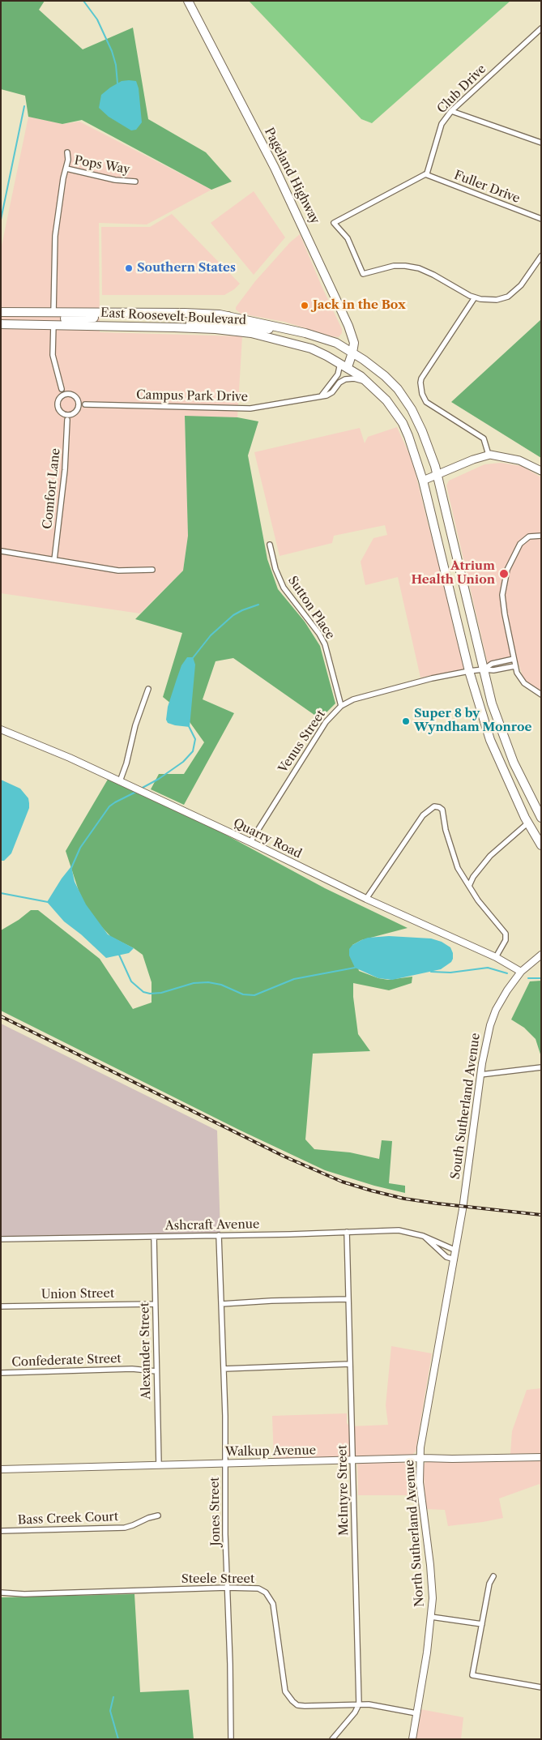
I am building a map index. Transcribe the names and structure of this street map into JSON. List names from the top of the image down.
{
  "streets": {
    "highway": ["Pageland Highway", "East Roosevelt Boulevard"],
    "street": [
      "Club Drive",
      "Pops Way",
      "Fuller Drive",
      "Campus Park Drive",
      "Comfort Lane",
      "Sutton Place",
      "Venus Street",
      "Quarry Road",
      "South Sutherland Avenue",
      "Ashcraft Avenue",
      "Union Street",
      "Alexander Street",
      "Confederate Street",
      "Walkup Avenue",
      "McIntyre Street",
      "Jones Street",
      "Bass Creek Court",
      "North Sutherland Avenue",
      "Steele Street"
    ]
  },
  "crossings": [
    ["Club Drive", "Fuller Drive"],
    ["Pageland Highway", "East Roosevelt Boulevard"],
    ["East Roosevelt Boulevard", "Campus Park Drive"],
    ["East Roosevelt Boulevard", "Venus Street"],
    ["Sutton Place", "Venus Street"],
    ["Venus Street", "Quarry Road"],
    ["Quarry Road", "South Sutherland Avenue"],
    ["South Sutherland Avenue", "North Sutherland Avenue"],
    ["Ashcraft Avenue", "Alexander Street"],
    ["Ashcraft Avenue", "McIntyre Street"],
    ["Ashcraft Avenue", "Jones Street"],
    ["Ashcraft Avenue", "North Sutherland Avenue"],
    ["Union Street", "Alexander Street"],
    ["Alexander Street", "Confederate Street"],
    ["Alexander Street", "Walkup Avenue"],
    ["Walkup Avenue", "McIntyre Street"],
    ["Walkup Avenue", "Jones Street"],
    ["Walkup Avenue", "North Sutherland Avenue"],
    ["McIntyre Street", "Steele Street"],
    ["Jones Street", "Steele Street"],
    ["North Sutherland Avenue", "Steele Street"]
  ],
  "places": [
    "Southern States",
    "Jack in the Box",
    "Atrium Health Union",
    "Super 8 by Wyndham Monroe"
  ]
}
